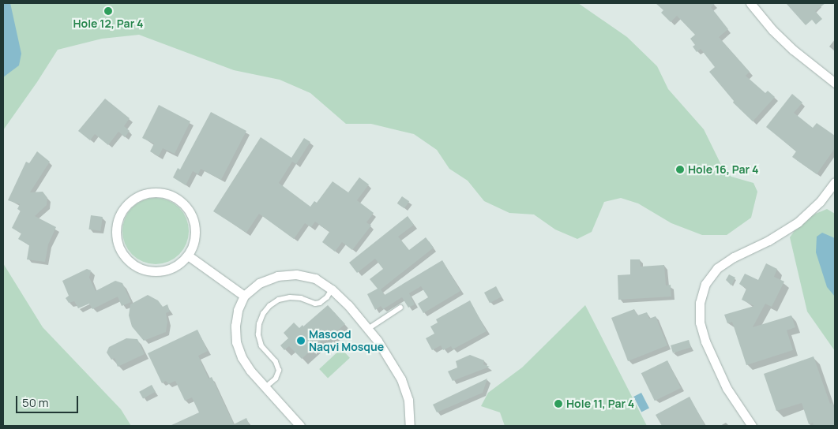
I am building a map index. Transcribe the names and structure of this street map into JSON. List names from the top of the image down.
{
  "places": [
    "Hole 12, Par 4",
    "Hole 16, Par 4",
    "Masood Naqvi Mosque",
    "Hole 11, Par 4"
  ],
  "scale_bar": "50 m"
}
